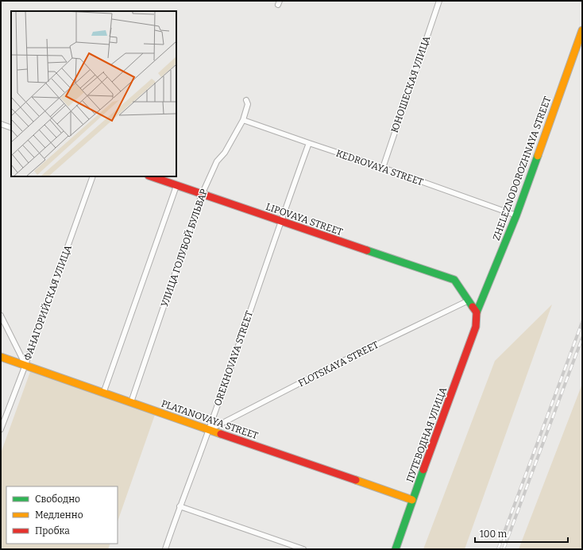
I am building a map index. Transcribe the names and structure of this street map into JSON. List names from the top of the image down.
{
  "streets": {
    "street": [
      "ЮНОШЕСКАЯ УЛИЦА",
      "KEDROVAYA STREET",
      "ZHELEZNODOROZHNAYA STREET",
      "LIPOVAYA STREET",
      "УЛИЦА ГОЛУБОЙ БУЛЬВАР",
      "ФАНАГОРИЙСКАЯ УЛИЦА",
      "OREKHOVAYA STREET",
      "FLOTSKAYA STREET",
      "PLATANOVAYA STREET",
      "ПУТЕВОДНАЯ УЛИЦА"
    ]
  },
  "crossings": [
    ["ЮНОШЕСКАЯ УЛИЦА", "KEDROVAYA STREET"],
    ["KEDROVAYA STREET", "ZHELEZNODOROZHNAYA STREET"],
    ["KEDROVAYA STREET", "УЛИЦА ГОЛУБОЙ БУЛЬВАР"],
    ["KEDROVAYA STREET", "OREKHOVAYA STREET"],
    ["ZHELEZNODOROZHNAYA STREET", "ПУТЕВОДНАЯ УЛИЦА"],
    ["LIPOVAYA STREET", "УЛИЦА ГОЛУБОЙ БУЛЬВАР"],
    ["LIPOVAYA STREET", "OREKHOVAYA STREET"],
    ["LIPOVAYA STREET", "FLOTSKAYA STREET"],
    ["УЛИЦА ГОЛУБОЙ БУЛЬВАР", "PLATANOVAYA STREET"],
    ["ФАНАГОРИЙСКАЯ УЛИЦА", "PLATANOVAYA STREET"],
    ["OREKHOVAYA STREET", "FLOTSKAYA STREET"],
    ["OREKHOVAYA STREET", "PLATANOVAYA STREET"],
    ["FLOTSKAYA STREET", "PLATANOVAYA STREET"],
    ["PLATANOVAYA STREET", "ПУТЕВОДНАЯ УЛИЦА"]
  ],
  "legend": ["Свободно", "Медленно", "Пробка"],
  "scale_bar": "100 m"
}
